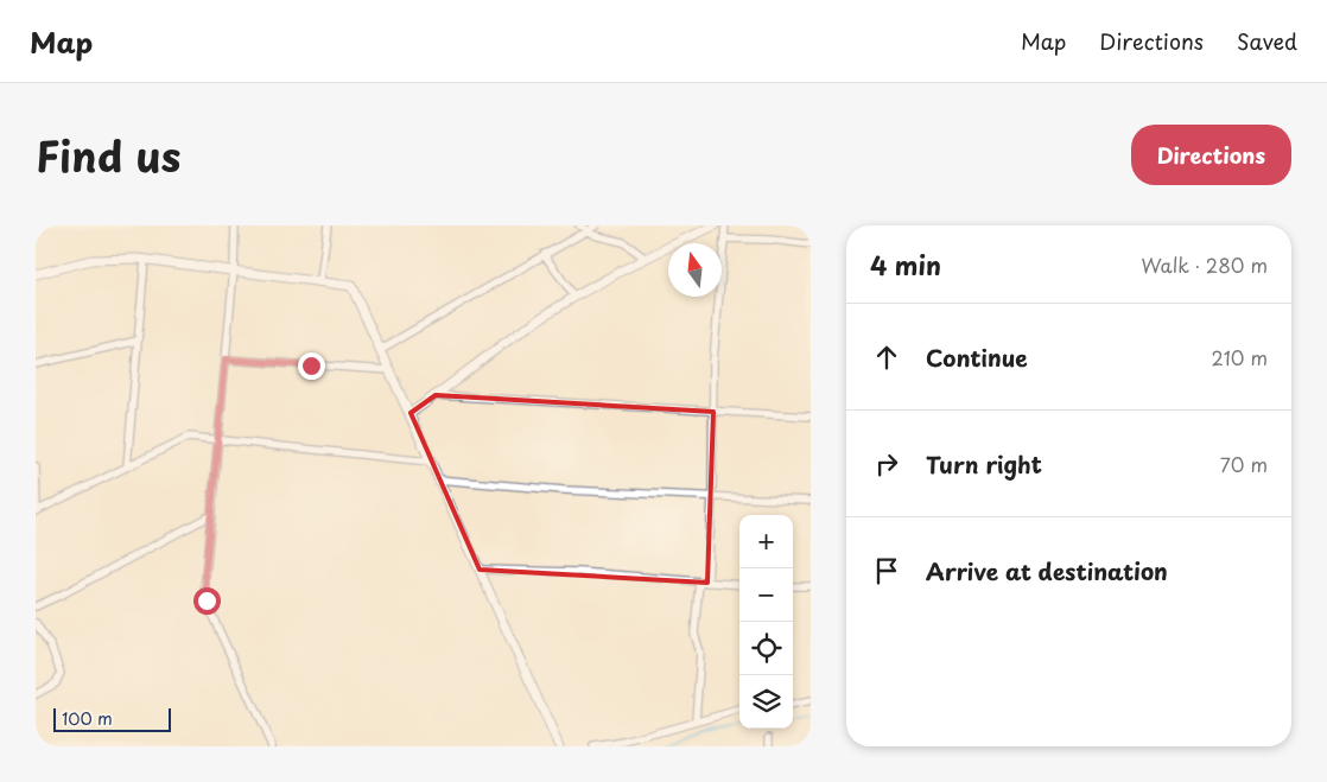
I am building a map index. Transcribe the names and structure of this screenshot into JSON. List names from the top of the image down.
{
  "scale_bar": "100 m",
  "north": "top",
  "page": {
    "header": "Map",
    "nav": ["Map", "Directions", "Saved"],
    "title": "Find us",
    "buttons": "Directions",
    "heading": ["4 min", "Walk · 280 m"],
    "list": [
      ["Continue", "210 m"],
      ["Turn right", "70 m"],
      "Arrive at destination"
    ],
    "map_buttons": ["+", "−"],
    "scale": "100 m"
  }
}
